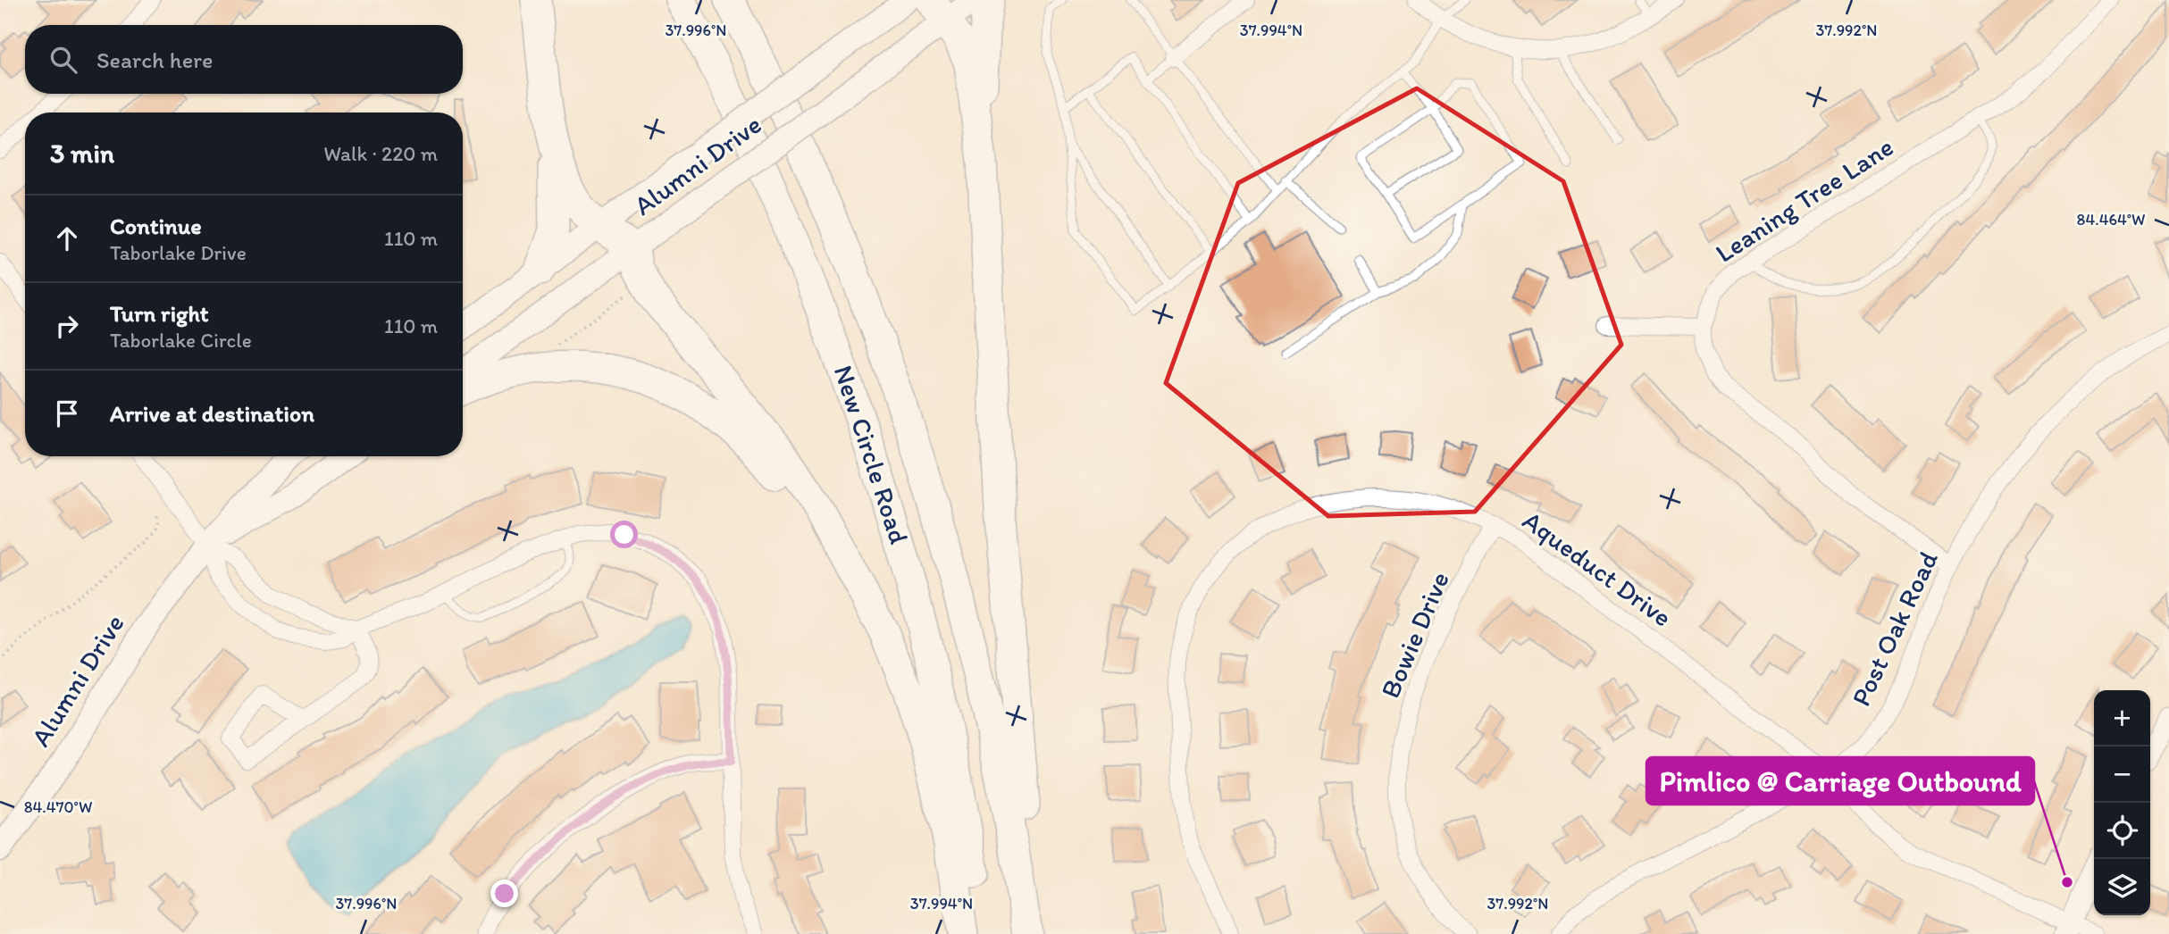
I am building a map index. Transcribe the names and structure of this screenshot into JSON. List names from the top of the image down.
{
  "streets": {
    "highway": ["New Circle Road"],
    "main road": ["Alumni Drive"],
    "street": [
      "Leaning Tree Lane",
      "Aqueduct Drive",
      "Post Oak Road",
      "Bowie Drive"
    ]
  },
  "crossings": [
    ["Leaning Tree Lane", "Post Oak Road"],
    ["Aqueduct Drive", "Post Oak Road"],
    ["Aqueduct Drive", "Bowie Drive"]
  ],
  "places": ["Pimlico @ Carriage Outbound"],
  "page": {
    "search": "Search here",
    "heading": ["3 min", "Walk · 220 m"],
    "list": [
      ["Continue", "Taborlake Drive", "110 m"],
      ["Turn right", "Taborlake Circle", "110 m"],
      "Arrive at destination"
    ],
    "map_buttons": ["+", "−"]
  },
  "coordinates": [
    "37.992°N",
    "37.996°N",
    "37.994°N",
    "84.464°W",
    "84.470°W"
  ]
}
